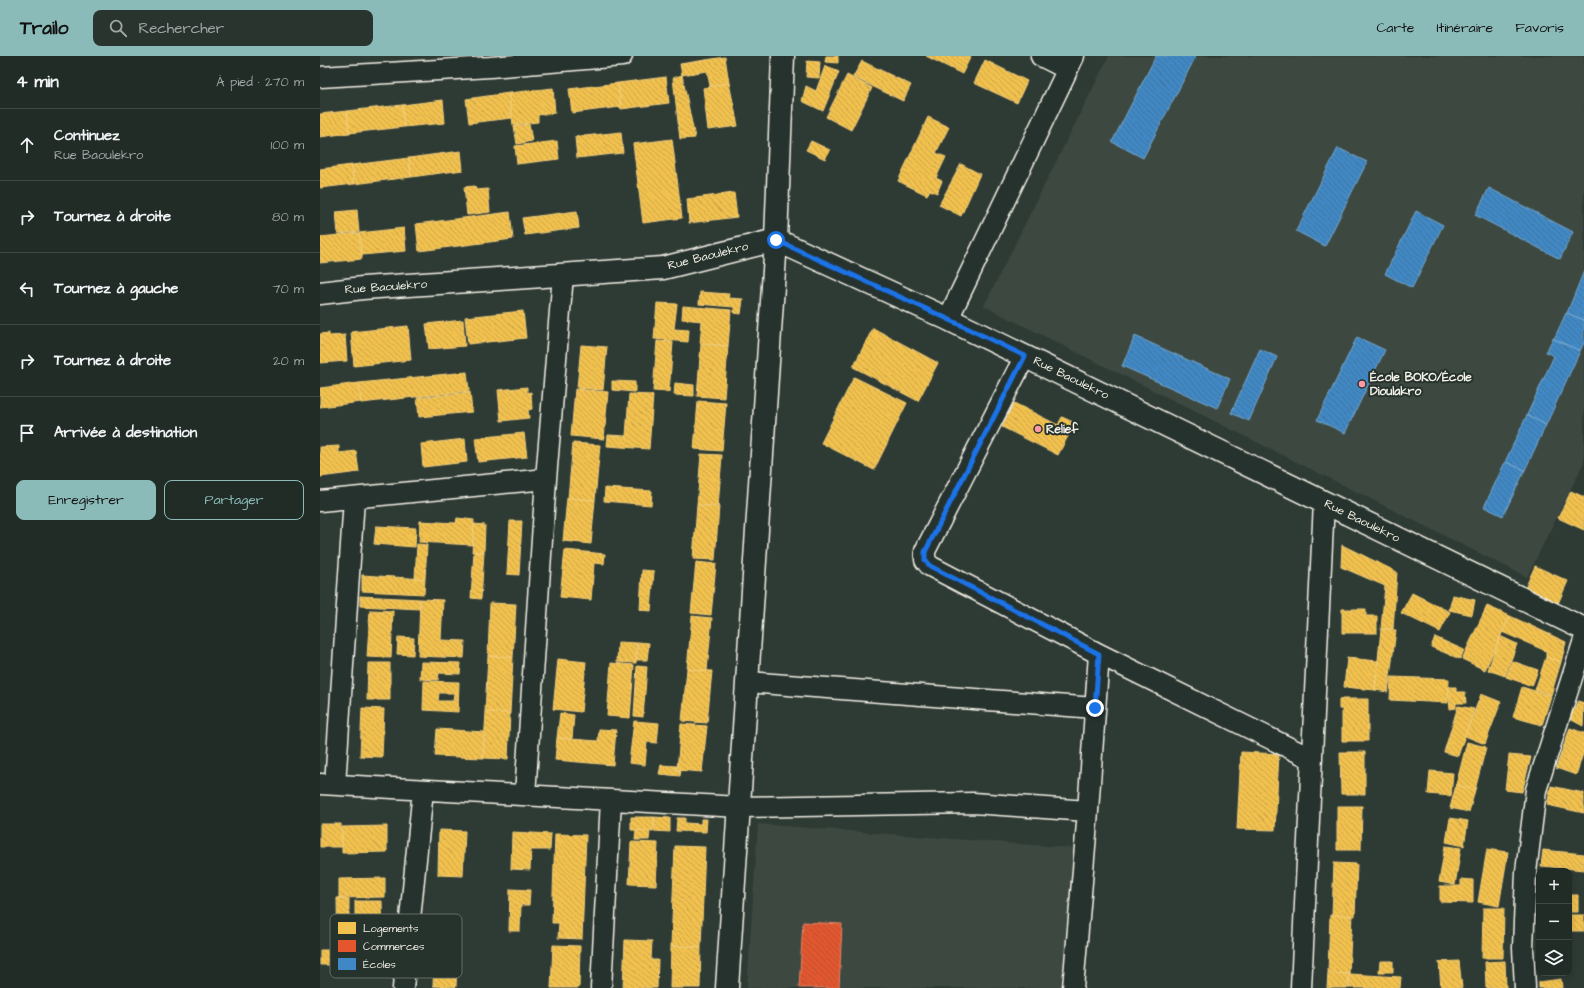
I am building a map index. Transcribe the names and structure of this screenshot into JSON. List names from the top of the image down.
{
  "streets": {
    "street": ["Rue Baoulekro"]
  },
  "places": ["École BOKO/École Dioulakro", "Relief"],
  "legend": ["Logements", "Commerces", "Écoles"],
  "page": {
    "header": "Trailo",
    "search": "Rechercher",
    "nav": ["Carte", "Itinéraire", "Favoris"],
    "heading": ["4 min", "À pied · 270 m"],
    "list": [
      ["Continuez", "Rue Baoulekro", "100 m"],
      ["Tournez à droite", "80 m"],
      ["Tournez à gauche", "70 m"],
      ["Tournez à droite", "20 m"],
      "Arrivée à destination"
    ],
    "buttons": ["Enregistrer", "Partager"],
    "map_buttons": ["+", "−"]
  }
}
